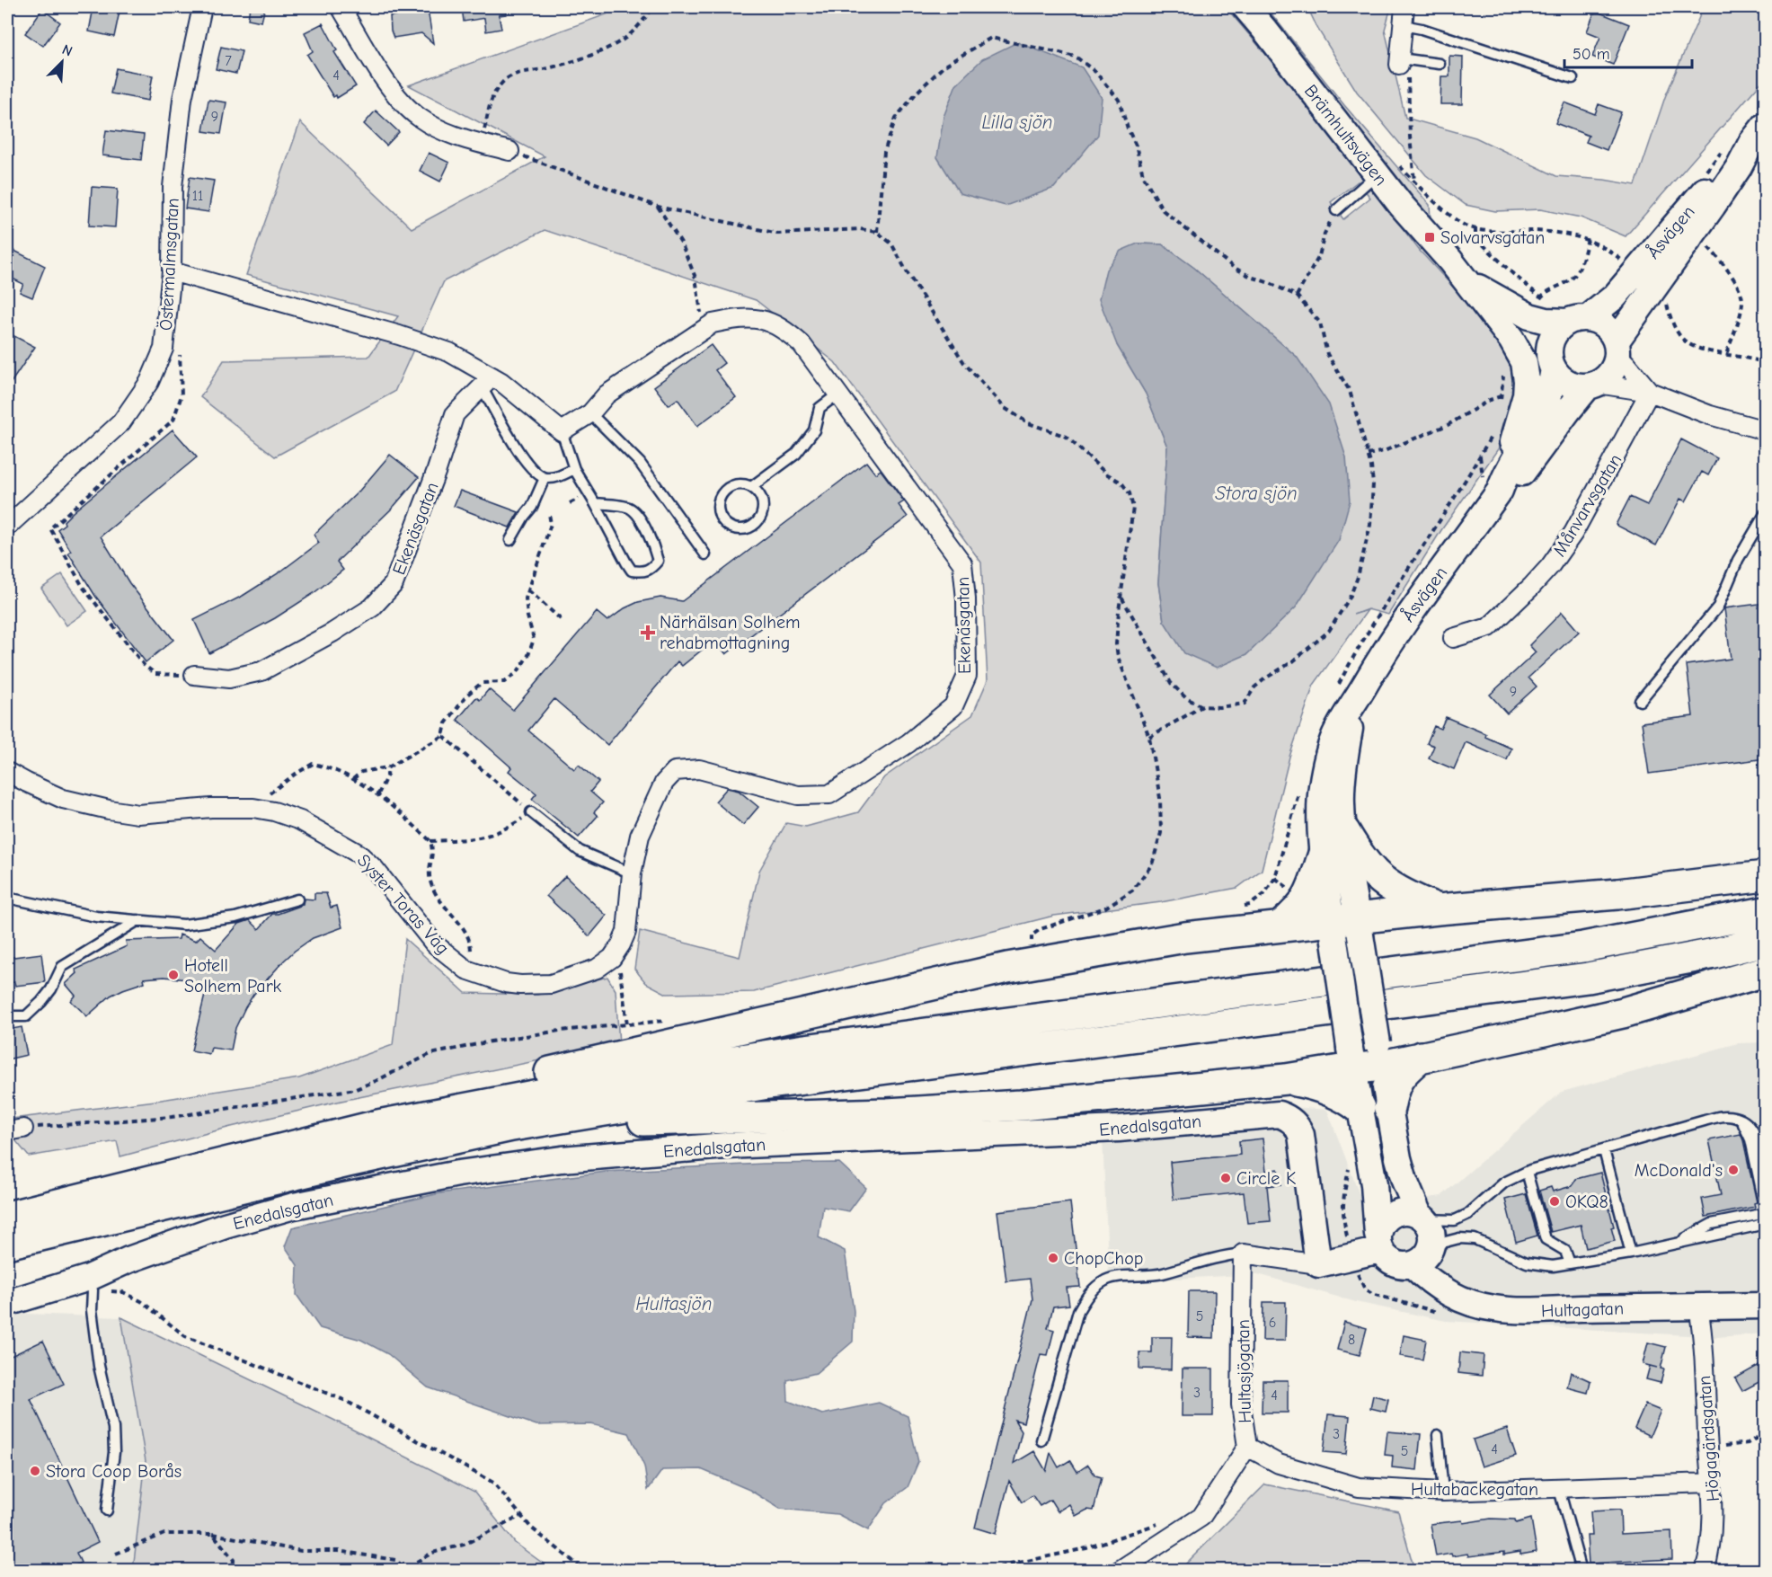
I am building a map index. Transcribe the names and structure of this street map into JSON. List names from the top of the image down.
{
  "streets": {
    "street": [
      "Brämhultsvägen",
      "Åsvägen",
      "Östermalmsgatan",
      "Månvarvsgatan",
      "Ekenäsgatan",
      "Syster Toras Väg",
      "Enedalsgatan",
      "Hultagatan",
      "Hultasjögatan",
      "Högagärdsgatan",
      "Hultabackegatan"
    ]
  },
  "crossings": [
    ["Brämhultsvägen", "Åsvägen"],
    ["Ekenäsgatan", "Syster Toras Väg"],
    ["Hultagatan", "Högagärdsgatan"],
    ["Hultasjögatan", "Hultabackegatan"],
    ["Högagärdsgatan", "Hultabackegatan"]
  ],
  "water": ["Lilla sjön", "Stora sjön", "Hultasjön"],
  "places": {
    "transit": ["Solvarvsgatan"],
    "health": ["Närhälsan Solhem rehabmottagning"],
    "other": [
      "Hotell Solhem Park",
      "McDonald's",
      "Circle K",
      "OKQ8",
      "ChopChop",
      "Stora Coop Borås"
    ]
  },
  "house_numbers": [
    "7",
    "4",
    "9",
    "11",
    "9",
    "5",
    "6",
    "8",
    "3",
    "4",
    "3",
    "4",
    "5"
  ],
  "scale_bar": "50 m",
  "north": "top right"
}
